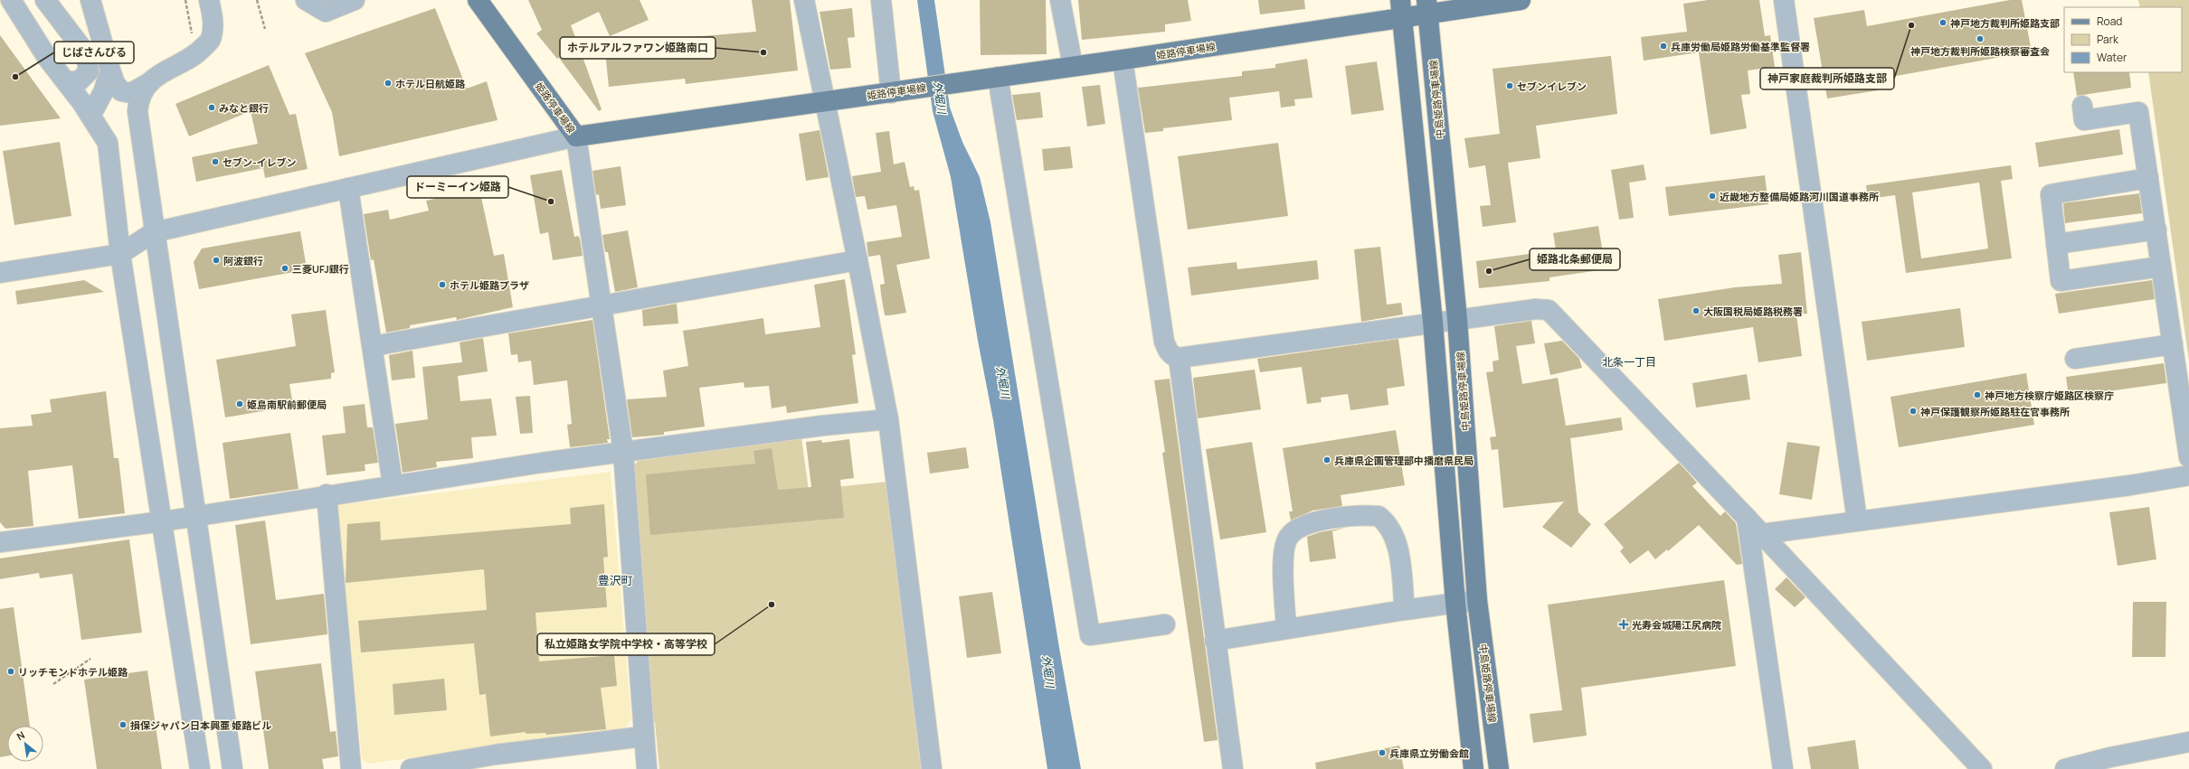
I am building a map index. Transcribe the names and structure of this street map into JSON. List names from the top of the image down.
{
  "streets": {
    "main road": ["姫路停車場線", "中島姫路停車場線"]
  },
  "crossings": [
    ["姫路停車場線", "中島姫路停車場線"]
  ],
  "districts": ["北条一丁目", "豊沢町"],
  "water": ["外堀川"],
  "places": {
    "other": [
      "神戸地方裁判所姫路支部",
      "神戸家庭裁判所姫路支部",
      "神戸地方裁判所姫路検察審査会",
      "兵庫労働局姫路労働基準監督署",
      "ホテルアルファワン姫路南口",
      "じばさんびる",
      "ホテル日航姫路",
      "セブンイレブン",
      "みなと銀行",
      "セブン-イレブン",
      "近畿地方整備局姫路河川国道事務所",
      "ドーミーイン姫路",
      "阿波銀行",
      "三菱UFJ銀行",
      "姫路北条郵便局",
      "ホテル姫路プラザ",
      "大阪国税局姫路税務署",
      "神戸地方検察庁姫路区検察庁",
      "姫島南駅前郵便局",
      "神戸保護観察所姫路駐在官事務所",
      "兵庫県企画管理部中播磨県民局",
      "私立姫路女学院中学校・高等学校",
      "リッチモンドホテル姫路",
      "損保ジャパン日本興亜 姫路ビル",
      "兵庫県立労働会館"
    ],
    "health": ["光寿会城陽江尻病院"]
  },
  "legend": ["Road", "Park", "Water"],
  "north": "top left"
}
